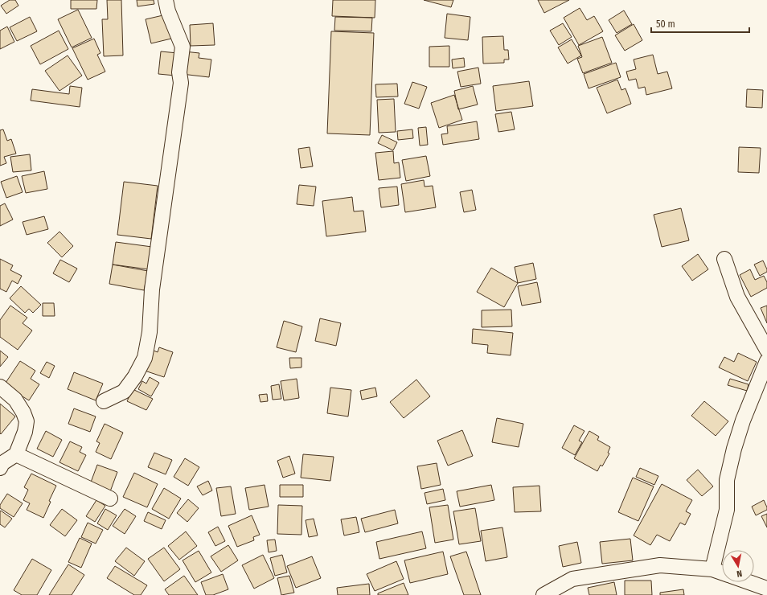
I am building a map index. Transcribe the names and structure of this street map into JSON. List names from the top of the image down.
{
  "scale_bar": "50 m",
  "north": "bottom"
}
